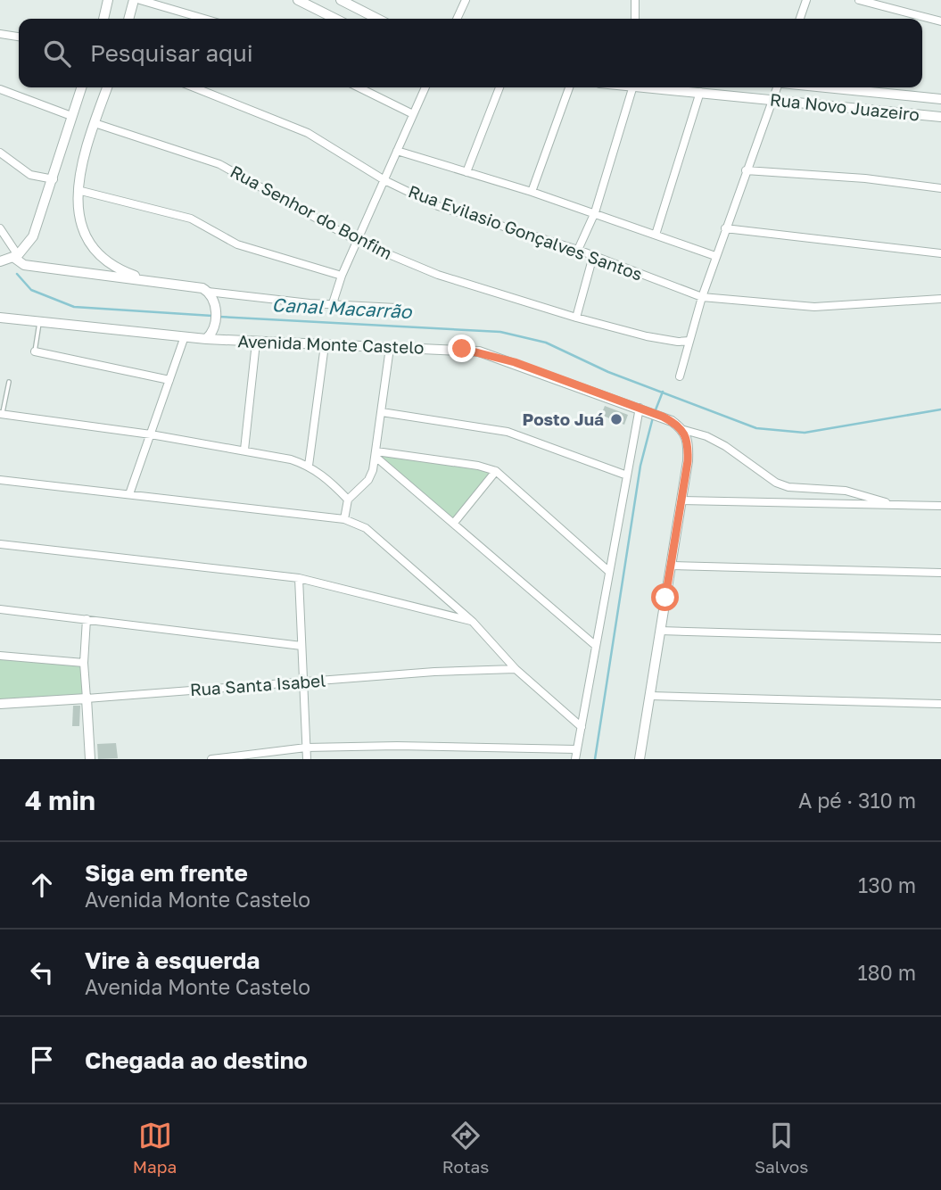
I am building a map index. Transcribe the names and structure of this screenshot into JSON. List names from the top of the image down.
{
  "streets": {
    "street": [
      "Rua Novo Juazeiro",
      "Rua Senhor do Bonfim",
      "Rua Evilasio Gonçalves Santos",
      "Avenida Monte Castelo",
      "Rua Santa Isabel"
    ]
  },
  "water": ["Canal Macarrão"],
  "places": ["Posto Juá"],
  "page": {
    "search": "Pesquisar aqui",
    "heading": ["4 min", "A pé · 310 m"],
    "list": [
      ["Siga em frente", "Avenida Monte Castelo", "130 m"],
      ["Vire à esquerda", "Avenida Monte Castelo", "180 m"],
      "Chegada ao destino"
    ],
    "nav": ["Mapa", "Rotas", "Salvos"]
  }
}
